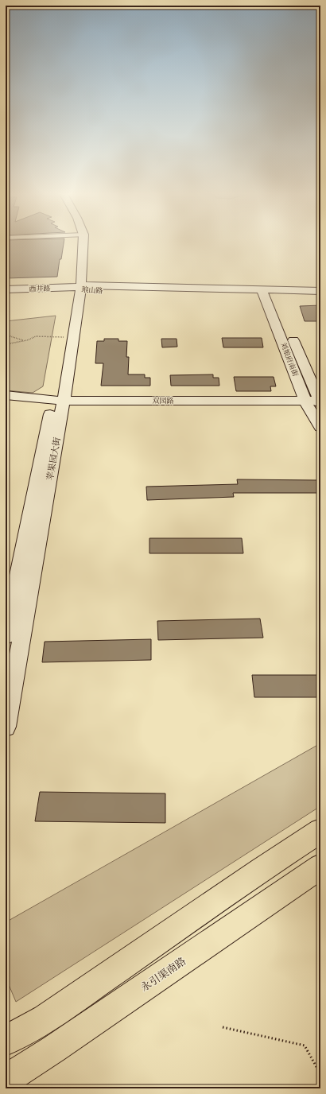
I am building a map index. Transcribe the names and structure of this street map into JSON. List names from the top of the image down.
{
  "streets": {
    "main road": [
      "西井路",
      "琅山路",
      "刘娘府南街",
      "双园路",
      "苹果园大街",
      "永引渠南路"
    ]
  },
  "crossings": [
    ["西井路", "琅山路"],
    ["西井路", "苹果园大街"],
    ["琅山路", "刘娘府南街"],
    ["琅山路", "苹果园大街"],
    ["刘娘府南街", "双园路"],
    ["双园路", "苹果园大街"]
  ]
}
